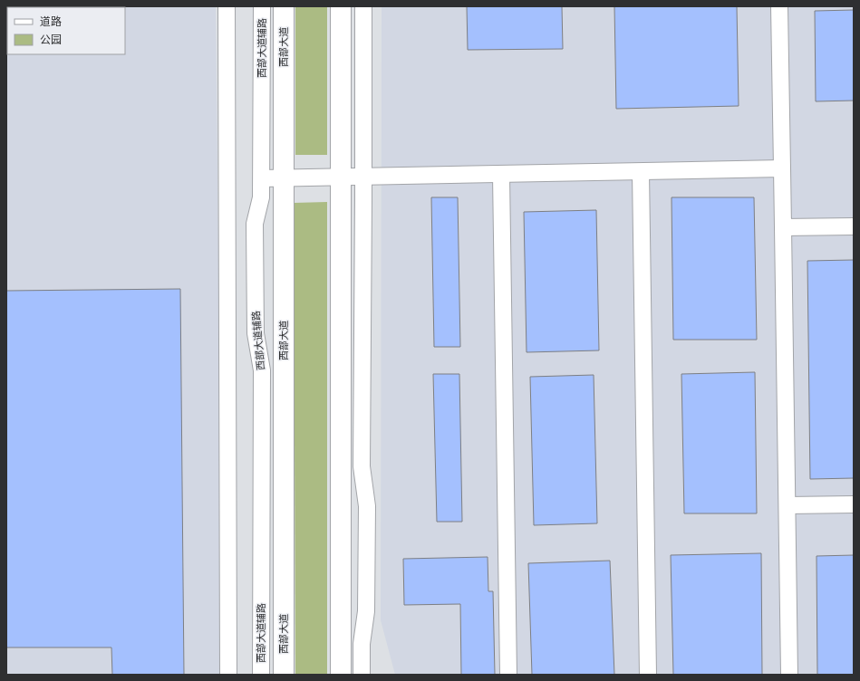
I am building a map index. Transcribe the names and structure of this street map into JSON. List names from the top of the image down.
{
  "streets": {
    "main road": ["西部大道"],
    "street": ["西部大道辅路"]
  },
  "legend": ["道路", "公园"]
}
